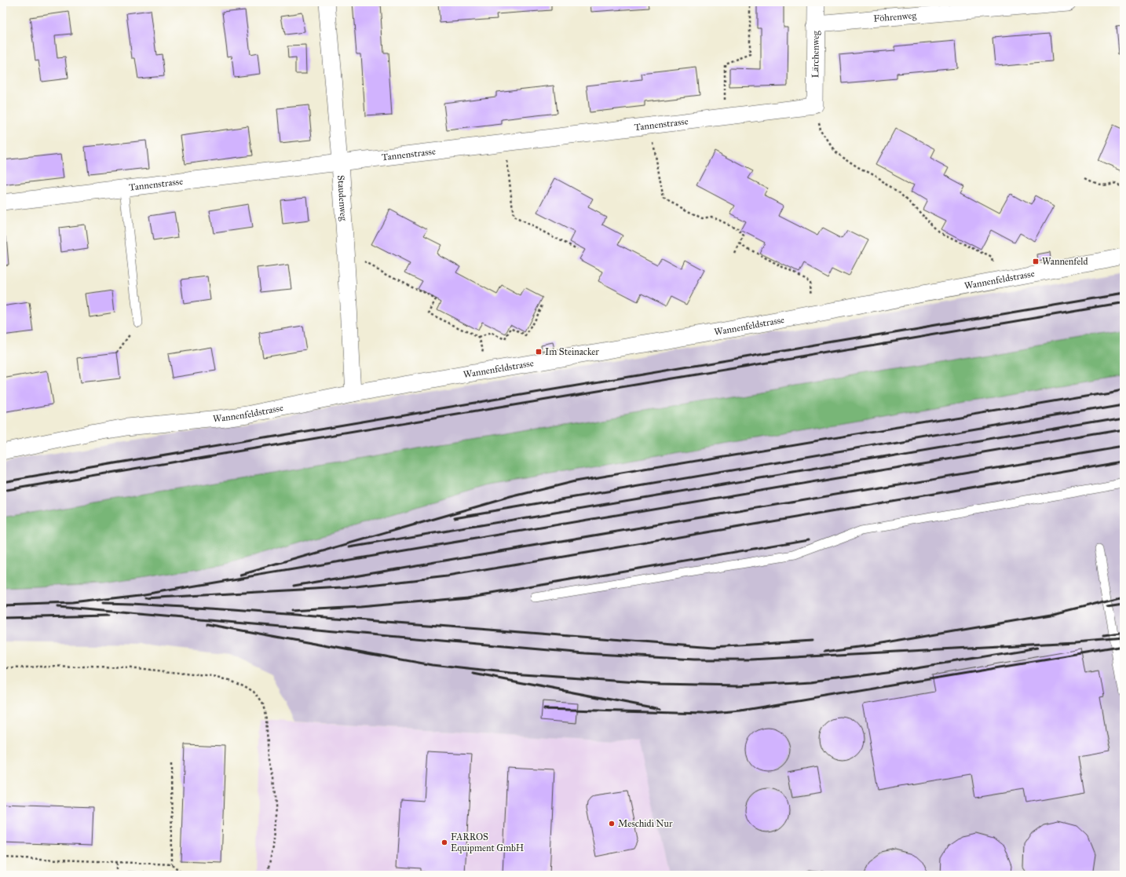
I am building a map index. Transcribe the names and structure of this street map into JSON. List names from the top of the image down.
{
  "streets": {
    "street": [
      "Föhrenweg",
      "Lärchenweg",
      "Tannenstrasse",
      "Staudenweg",
      "Wannenfeldstrasse"
    ]
  },
  "crossings": [
    ["Föhrenweg", "Lärchenweg"],
    ["Lärchenweg", "Tannenstrasse"],
    ["Tannenstrasse", "Staudenweg"],
    ["Staudenweg", "Wannenfeldstrasse"]
  ],
  "places": {
    "transit": ["Wannenfeld", "Im Steinacker"],
    "other": ["Meschidi Nur", "FARROS Equipment GmbH"]
  }
}
